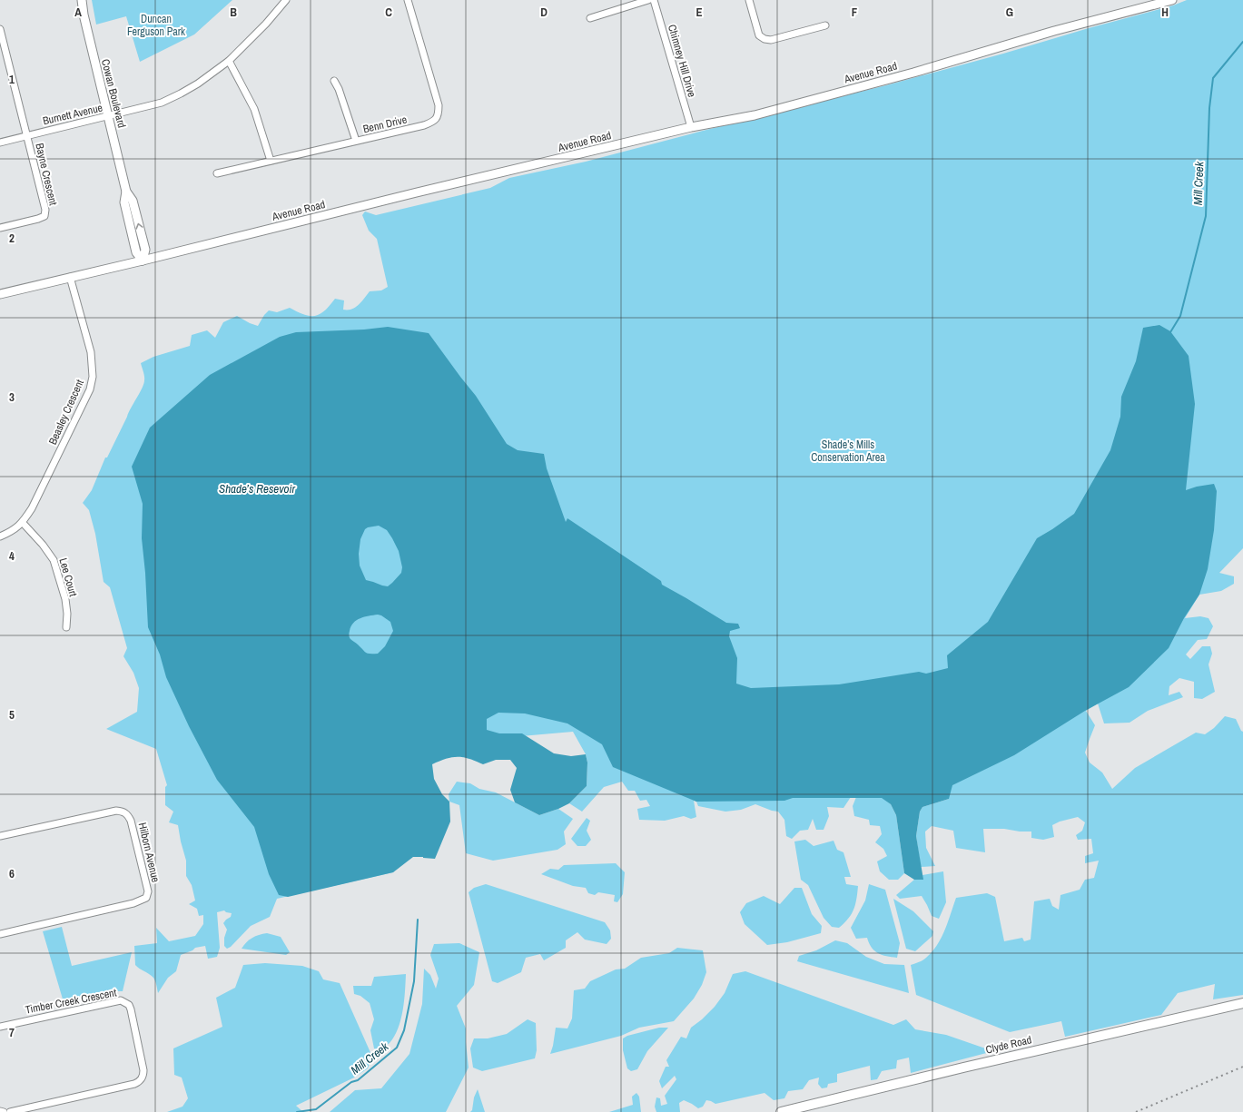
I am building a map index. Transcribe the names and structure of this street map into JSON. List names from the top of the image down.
{
  "streets": {
    "main road": ["Clyde Road"],
    "street": [
      "Chimney Hill Drive",
      "Avenue Road",
      "Cowan Boulevard",
      "Burnett Avenue",
      "Benn Drive",
      "Bayne Crescent",
      "Beasley Crescent",
      "Lee Court",
      "Hilborn Avenue",
      "Timber Creek Crescent"
    ]
  },
  "crossings": [
    ["Chimney Hill Drive", "Avenue Road"],
    ["Avenue Road", "Cowan Boulevard"],
    ["Avenue Road", "Beasley Crescent"],
    ["Cowan Boulevard", "Burnett Avenue"],
    ["Burnett Avenue", "Bayne Crescent"],
    ["Beasley Crescent", "Lee Court"]
  ],
  "water": ["Mill Creek", "Shade’s Resevoir"],
  "parks": ["Duncan Ferguson Park", "Shade’s Mills Conservation Area"],
  "grid": {
    "columns": [
      "A",
      "B",
      "C",
      "D",
      "E",
      "F",
      "G",
      "H"
    ],
    "rows": [
      "1",
      "2",
      "3",
      "4",
      "5",
      "6",
      "7"
    ]
  }
}
